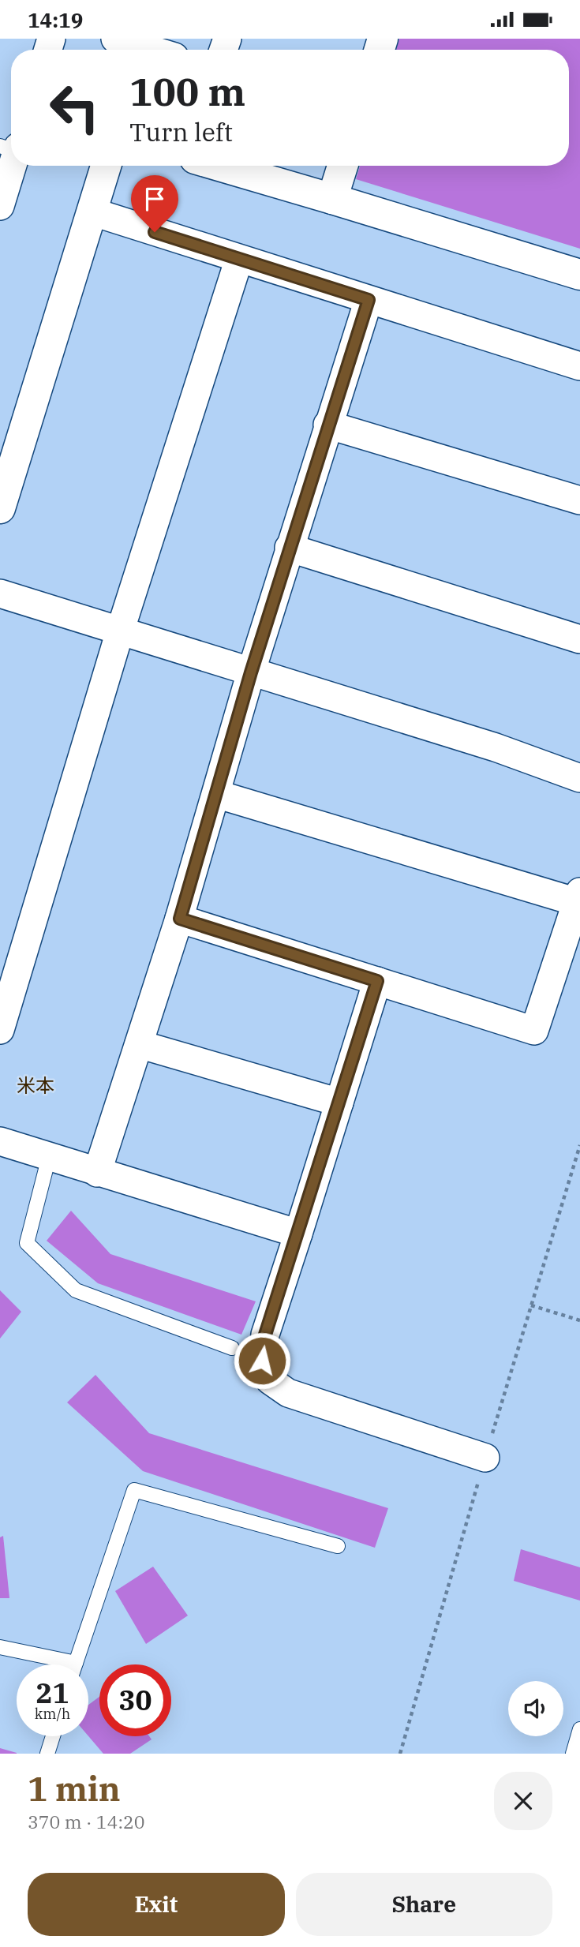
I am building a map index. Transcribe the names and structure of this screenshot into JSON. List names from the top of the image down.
{
  "districts": ["米本"],
  "page": {
    "status": "14:19",
    "turn": ["100 m", "Turn left"],
    "speed": "21 km/h",
    "limit": "30",
    "heading": ["1 min", "370 m · 14:20"],
    "buttons": ["Exit", "Share"]
  }
}
